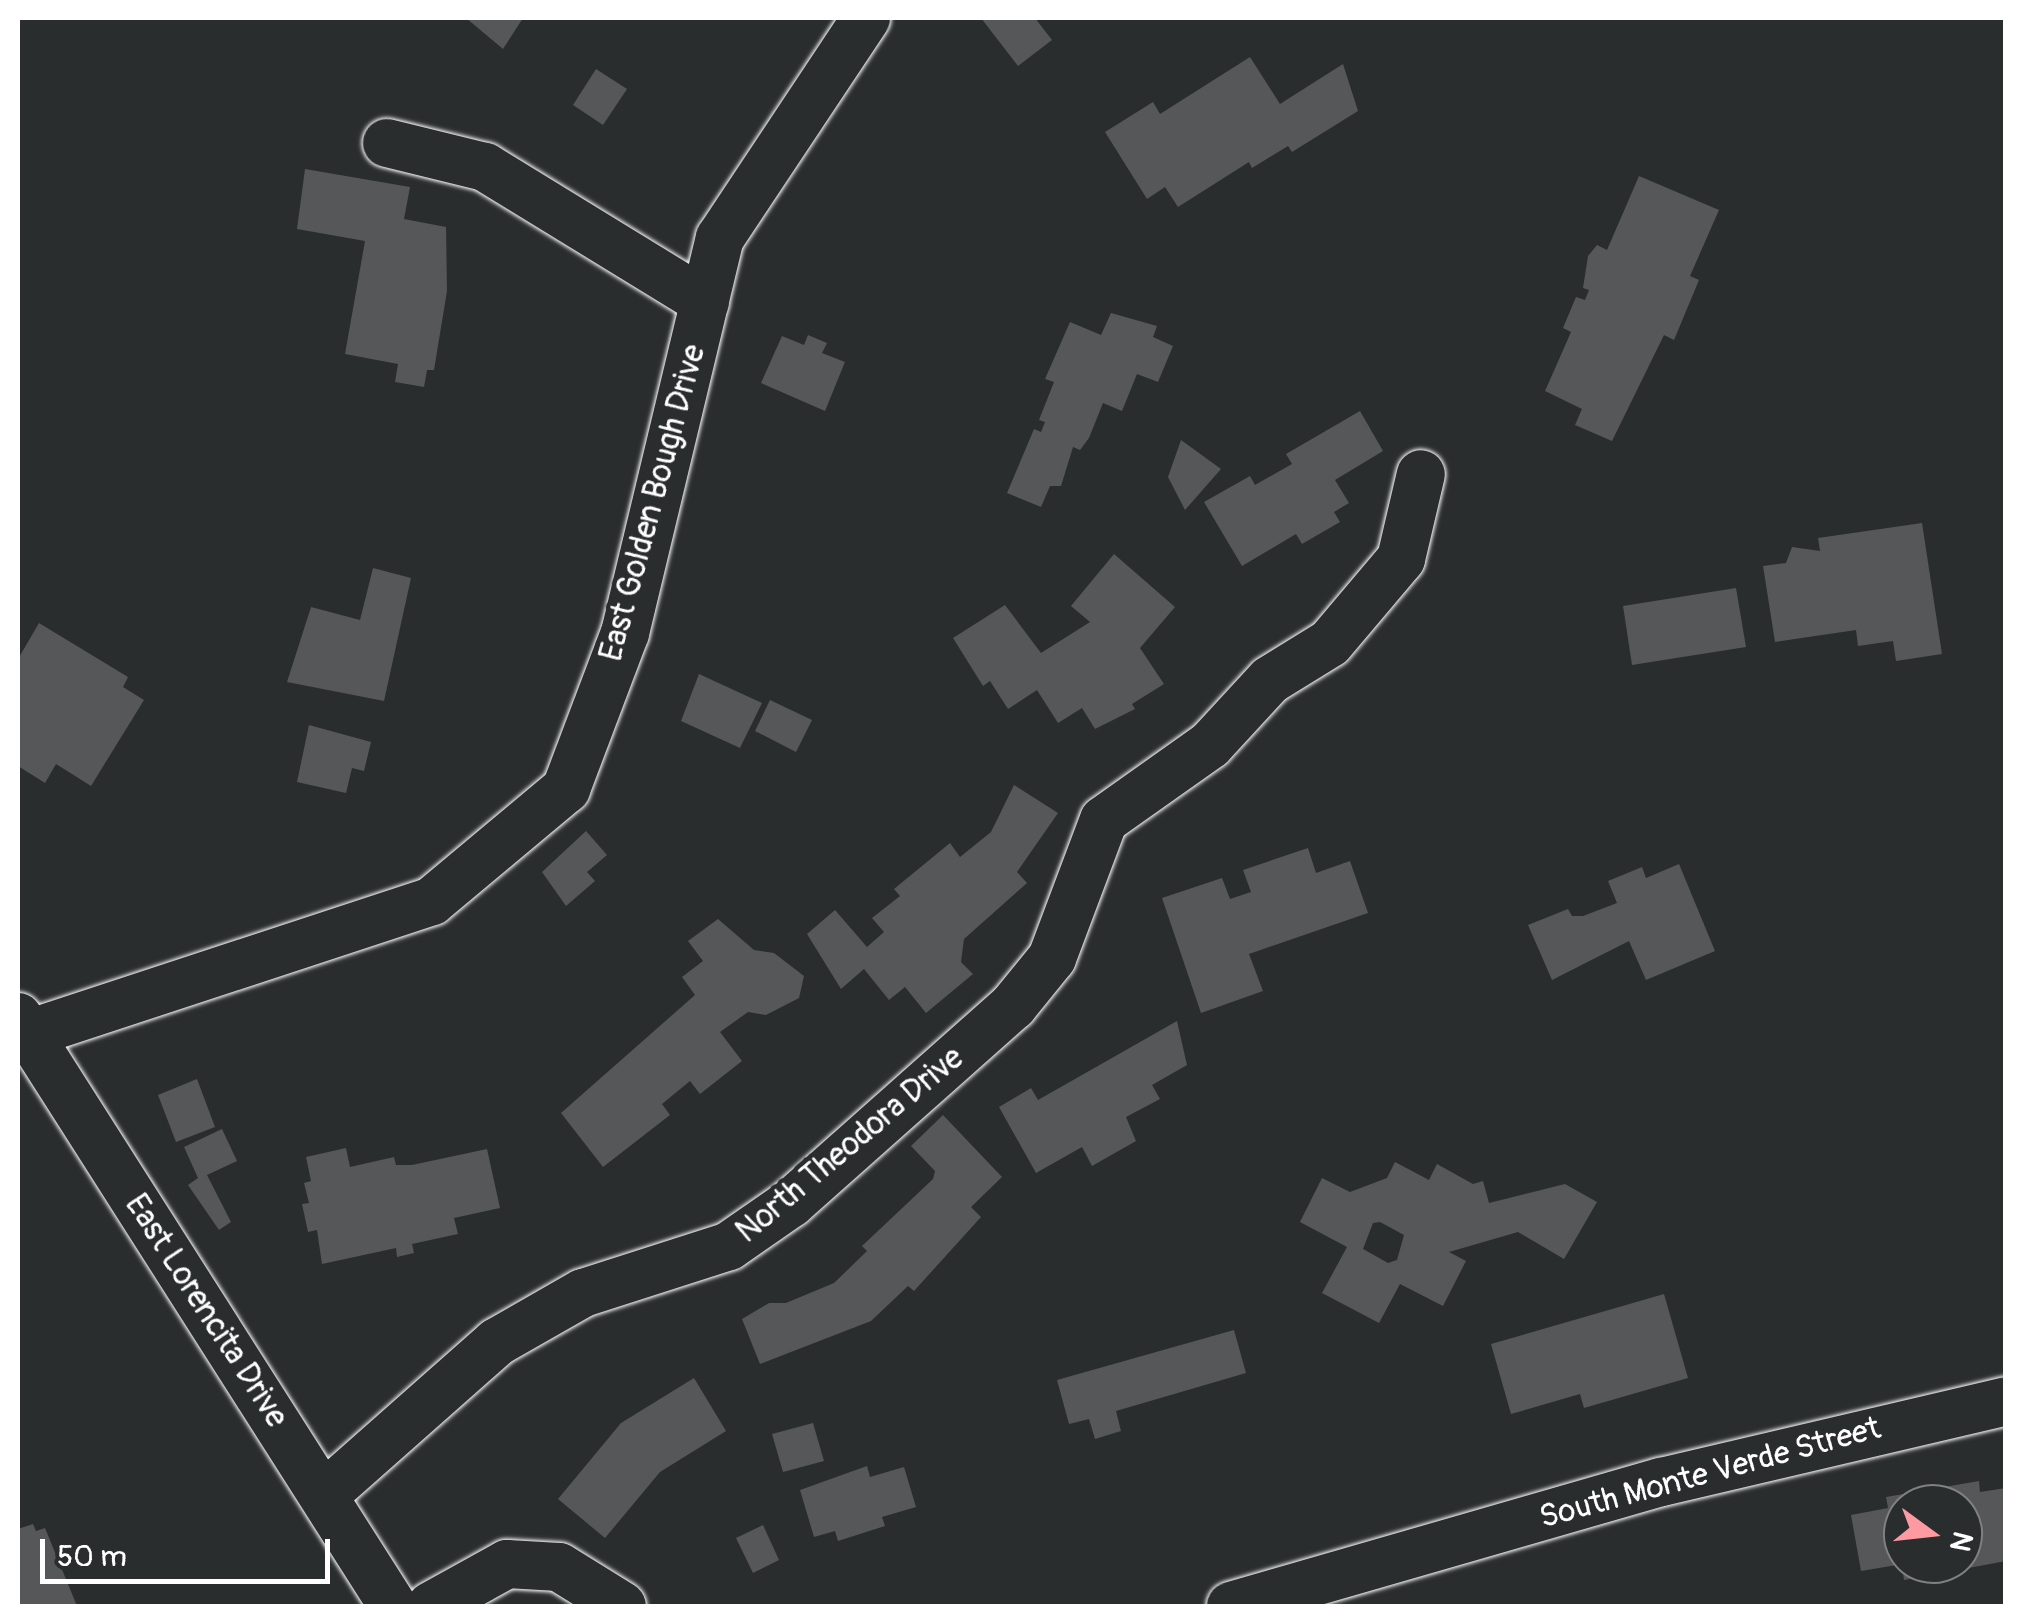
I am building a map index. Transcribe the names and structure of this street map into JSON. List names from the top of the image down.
{
  "streets": {
    "street": [
      "East Golden Bough Drive",
      "North Theodora Drive",
      "East Lorencita Drive",
      "South Monte Verde Street"
    ]
  },
  "crossings": [
    ["East Golden Bough Drive", "East Lorencita Drive"],
    ["North Theodora Drive", "East Lorencita Drive"]
  ],
  "scale_bar": "50 m",
  "north": "right"
}
